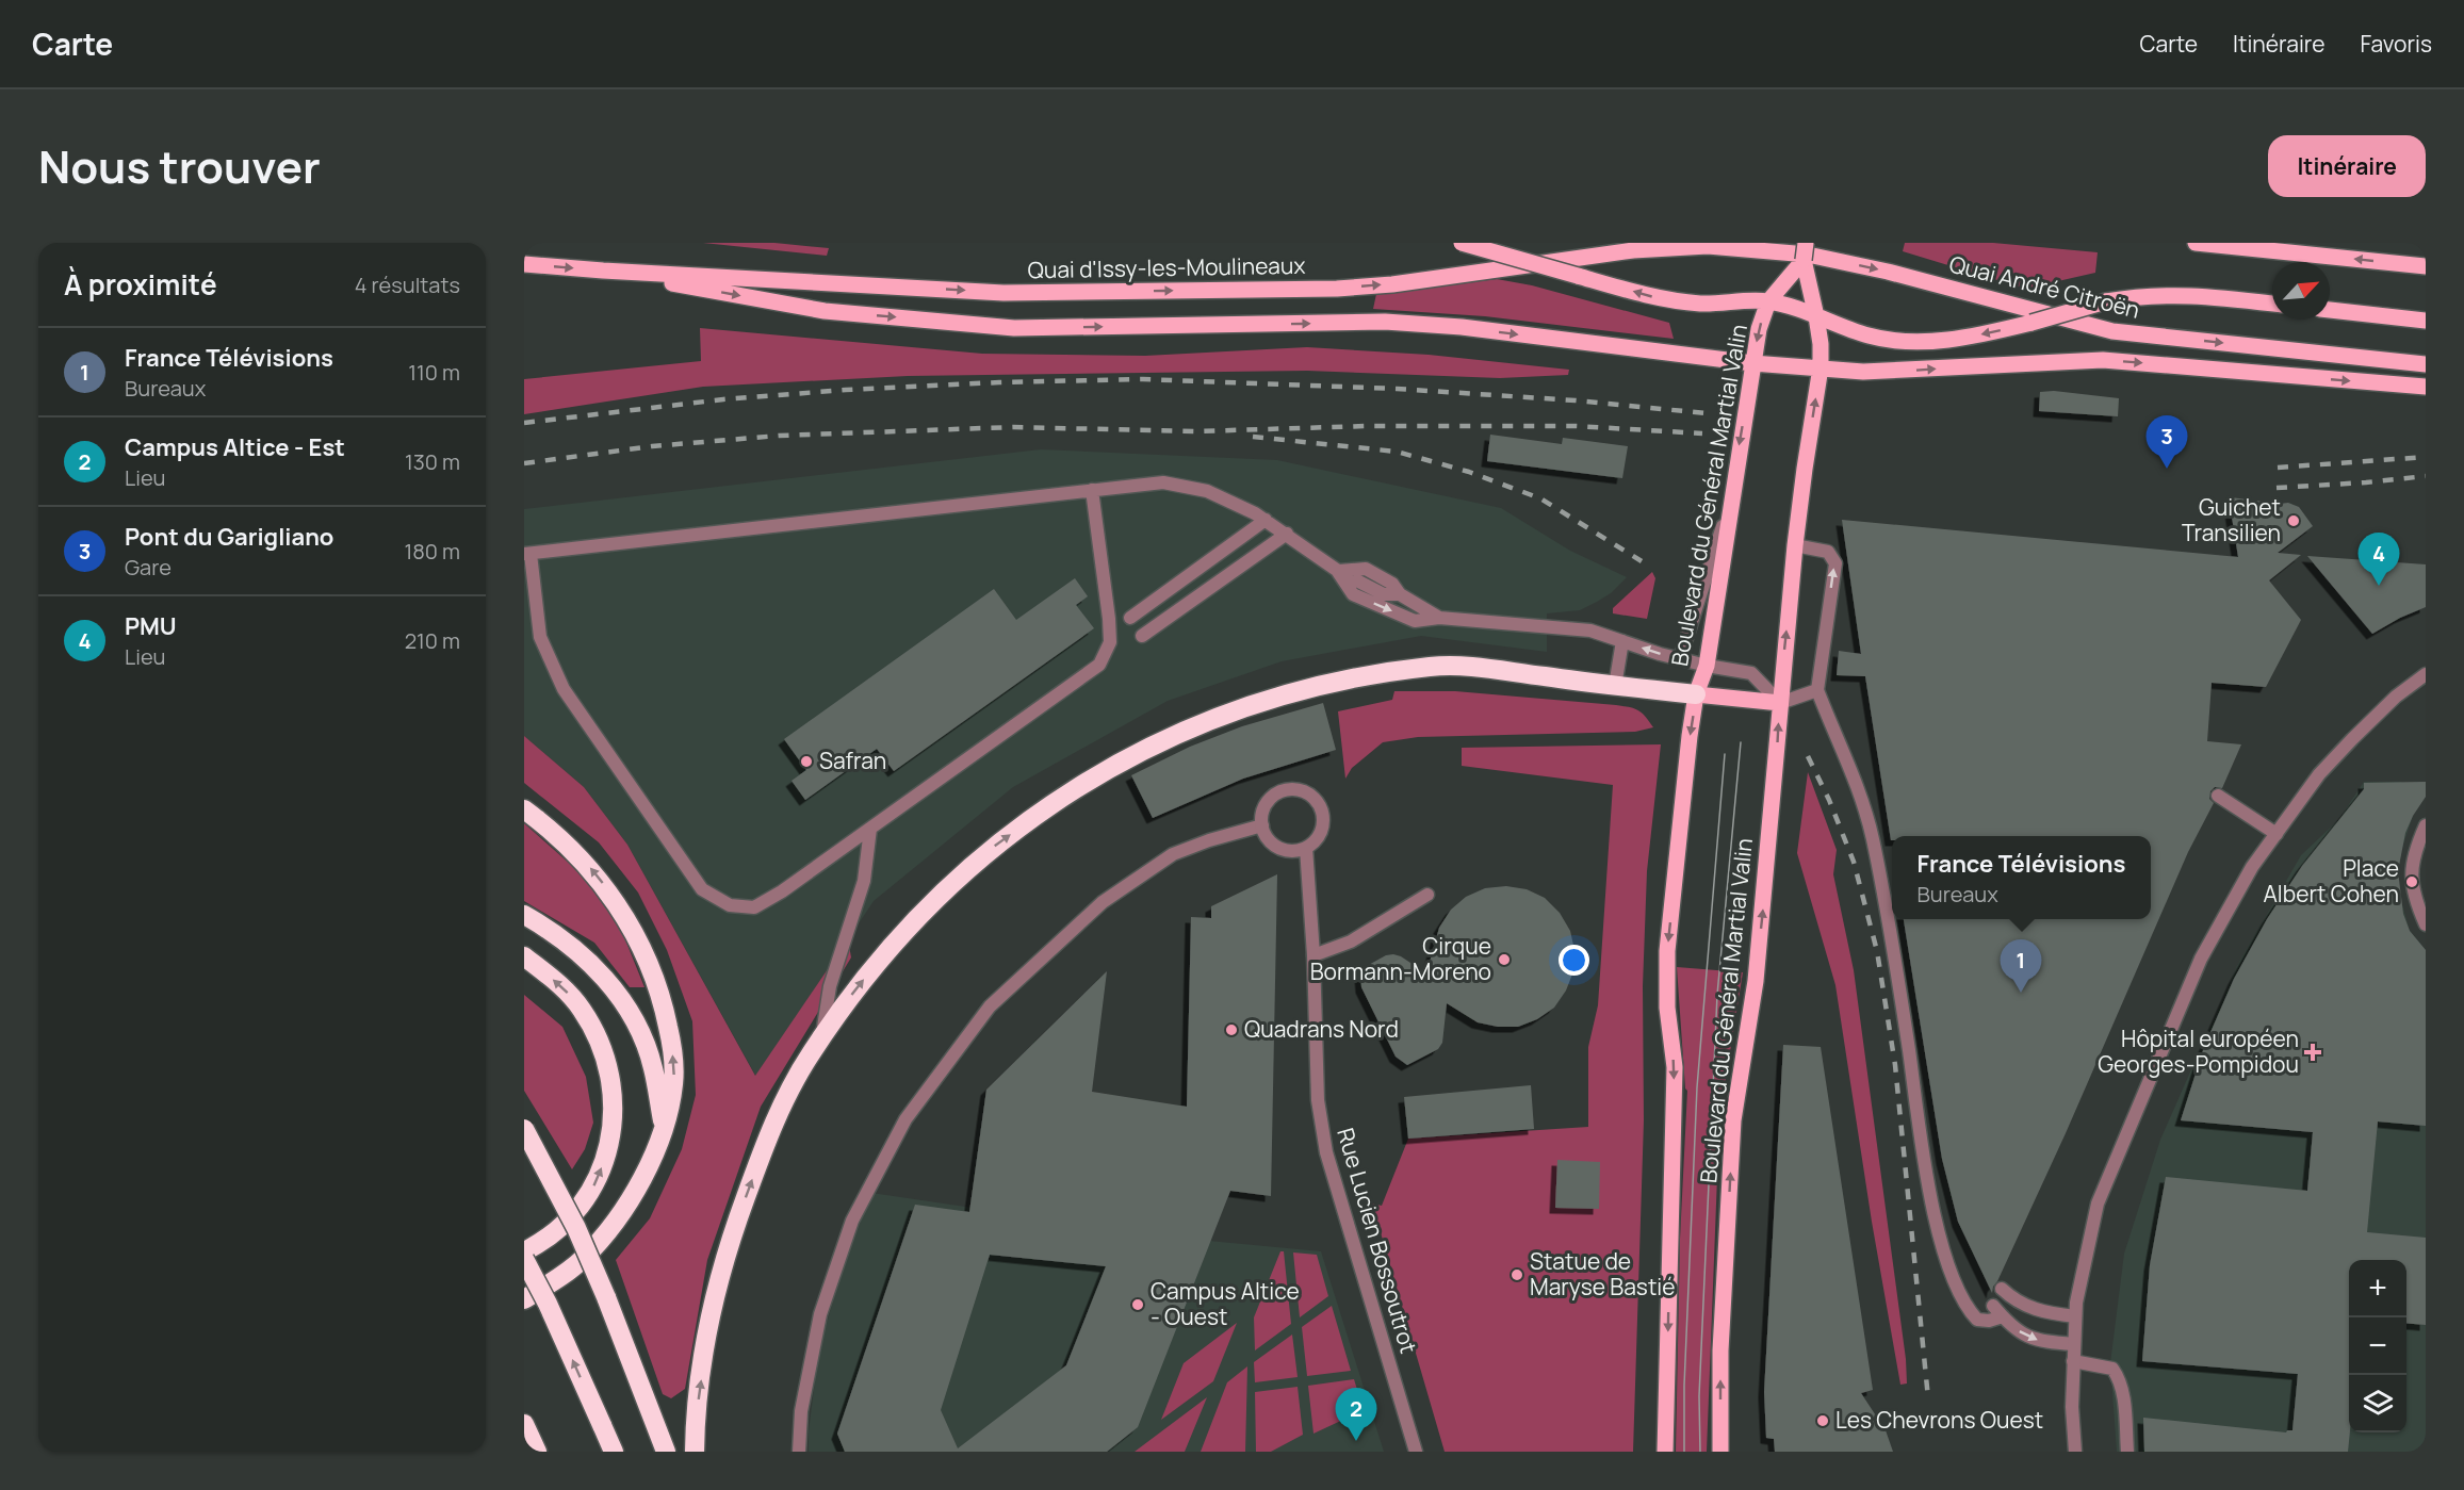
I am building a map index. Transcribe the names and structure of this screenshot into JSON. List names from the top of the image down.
{
  "streets": {
    "main road": ["Quai d'Issy-les-Moulineaux", "Quai André Citroën", "Boulevard du Général Martial Valin"],
    "street": ["Rue Lucien Bossoutrot"]
  },
  "crossings": [
    ["Quai d'Issy-les-Moulineaux", "Quai André Citroën"],
    ["Quai d'Issy-les-Moulineaux", "Boulevard du Général Martial Valin"],
    ["Quai André Citroën", "Boulevard du Général Martial Valin"]
  ],
  "places": {
    "other": [
      "Guichet Transilien",
      "Safran",
      "Place Albert Cohen",
      "Cirque Bormann-Moreno",
      "Quadrans Nord",
      "Statue de Maryse Bastié",
      "Campus Altice - Ouest",
      "Les Chevrons Ouest"
    ],
    "health": ["Hôpital européen Georges-Pompidou"]
  },
  "north": "top right",
  "page": {
    "header": "Carte",
    "nav": ["Carte", "Itinéraire", "Favoris"],
    "title": "Nous trouver",
    "buttons": "Itinéraire",
    "heading": ["À proximité", "4 résultats"],
    "list": [
      {
        "mark": "1",
        "name": "France Télévisions",
        "note": "Bureaux",
        "value": "110 m"
      },
      {
        "mark": "2",
        "name": "Campus Altice - Est",
        "note": "Lieu",
        "value": "130 m"
      },
      {
        "mark": "3",
        "name": "Pont du Garigliano",
        "note": "Gare",
        "value": "180 m"
      },
      {
        "mark": "4",
        "name": "PMU",
        "note": "Lieu",
        "value": "210 m"
      }
    ],
    "pins": [
      "3",
      "4",
      "1",
      "2"
    ],
    "popup": ["France Télévisions", "Bureaux"],
    "map_buttons": ["+", "−"]
  }
}
